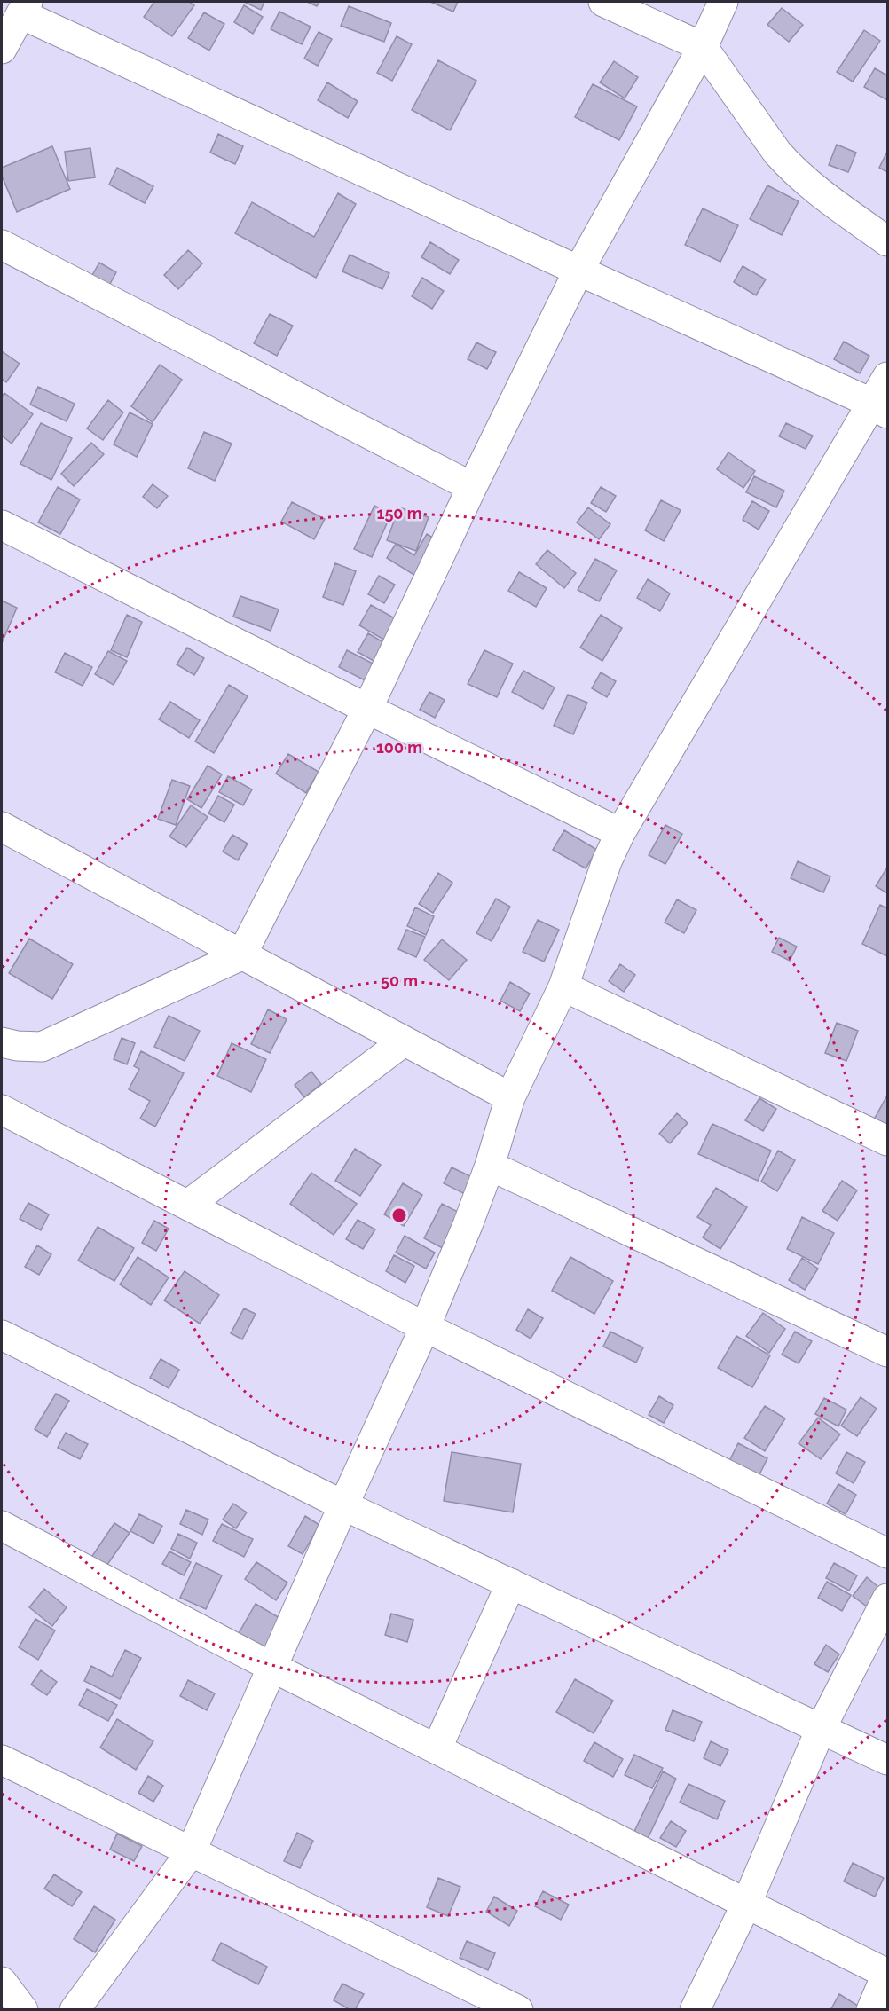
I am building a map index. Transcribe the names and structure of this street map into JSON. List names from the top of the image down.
{
  "rings": ["150 m", "100 m", "50 m"]
}
